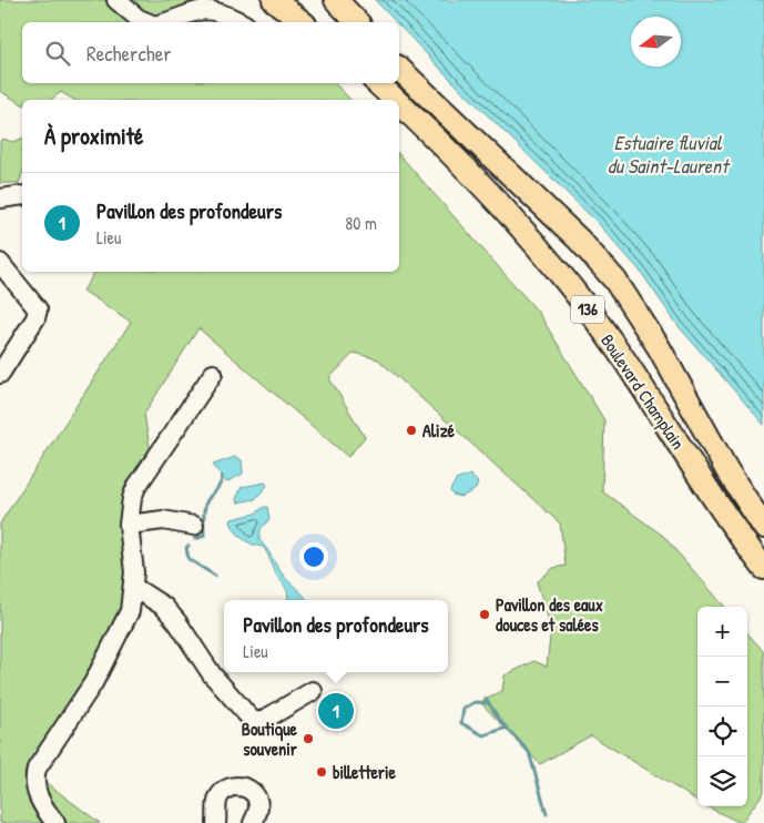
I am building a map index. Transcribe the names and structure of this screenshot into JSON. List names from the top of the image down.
{
  "streets": {
    "main road": ["136", "Boulevard Champlain"]
  },
  "water": ["Estuaire fluvial du Saint-Laurent"],
  "places": [
    "Alizé",
    "Pavillon des eaux douces et salées",
    "Boutique souvenir",
    "billetterie"
  ],
  "north": "left",
  "page": {
    "search": "Rechercher",
    "heading": "À proximité",
    "list": [
      {
        "mark": "1",
        "name": "Pavillon des profondeurs",
        "note": "Lieu",
        "value": "80 m"
      }
    ],
    "popup": ["Pavillon des profondeurs", "Lieu"],
    "map_buttons": ["+", "−"],
    "pins": "1"
  }
}
